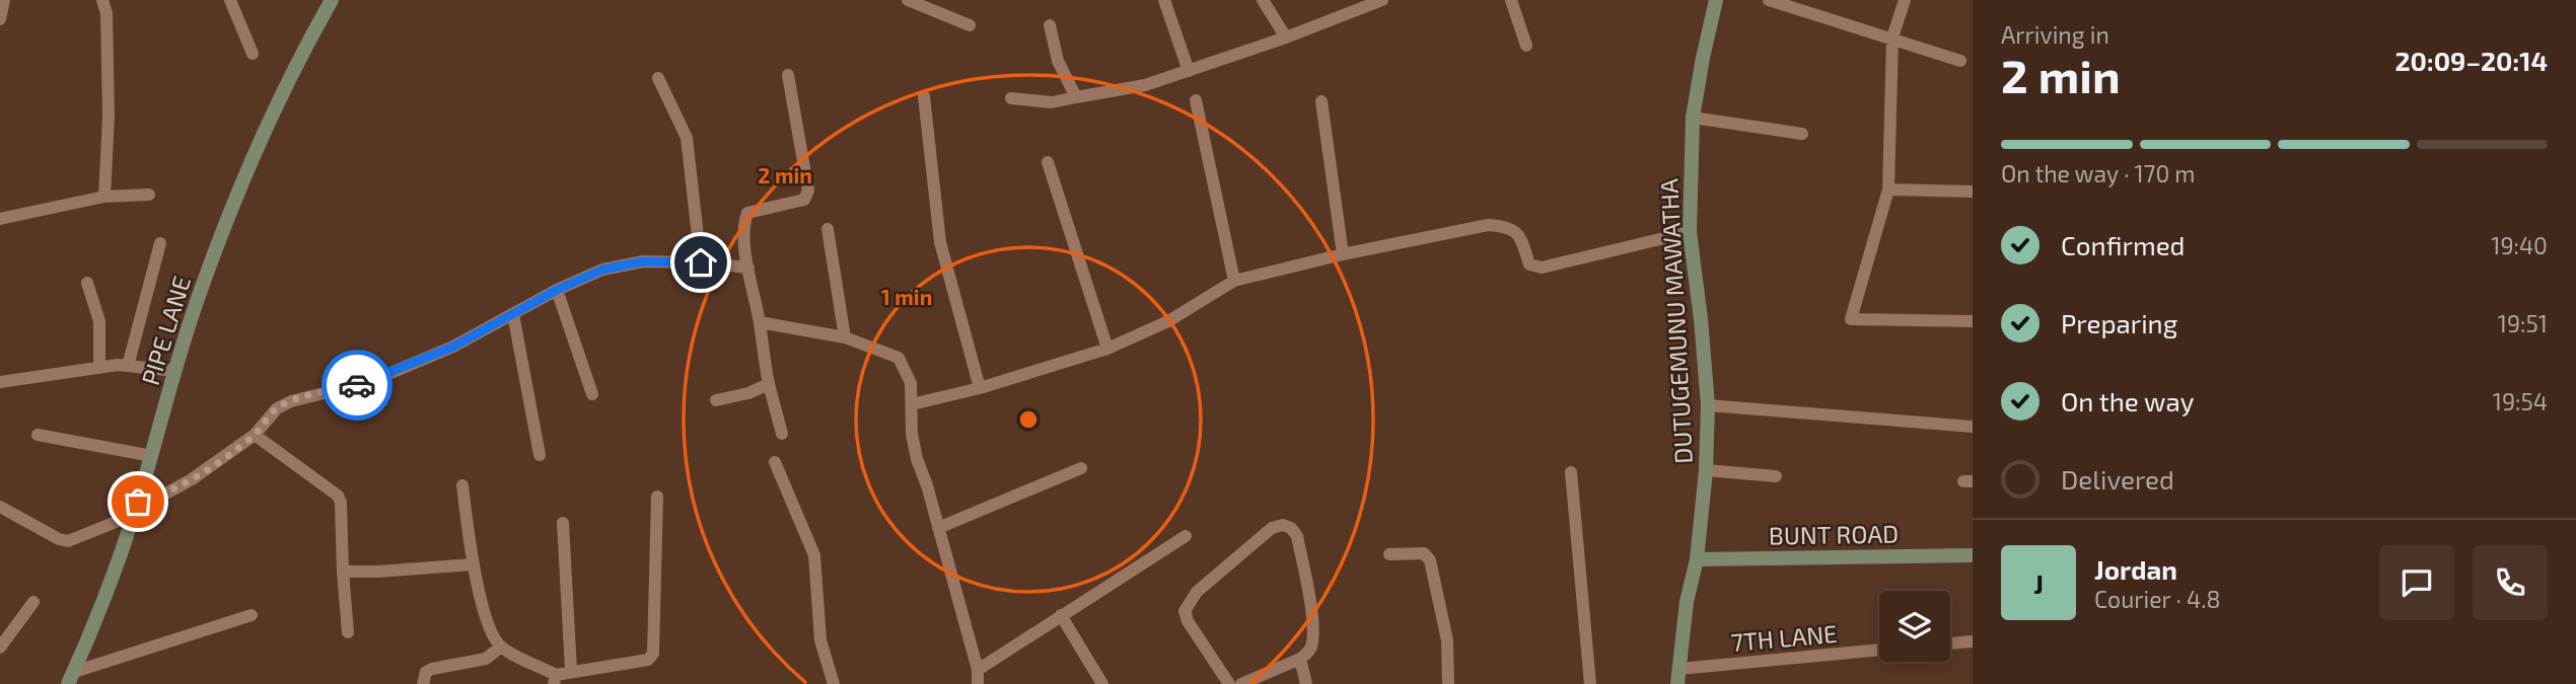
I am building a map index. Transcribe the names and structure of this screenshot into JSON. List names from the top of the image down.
{
  "streets": {
    "street": [
      "DUTUGEMUNU MAWATHA",
      "PIPE LANE",
      "BUNT ROAD",
      "7TH LANE"
    ]
  },
  "crossings": [
    ["DUTUGEMUNU MAWATHA", "BUNT ROAD"],
    ["DUTUGEMUNU MAWATHA", "7TH LANE"]
  ],
  "page": {
    "heading": ["2 min", "Arriving in", "20:09–20:14"],
    "panel": ["Jordan", "Courier · 4.8"],
    "bar": "On the way · 170 m",
    "list": [
      ["Confirmed", "19:40"],
      ["Preparing", "19:51"],
      ["On the way", "19:54"],
      "Delivered"
    ],
    "round": "J"
  },
  "rings": ["2 min", "1 min"]
}
